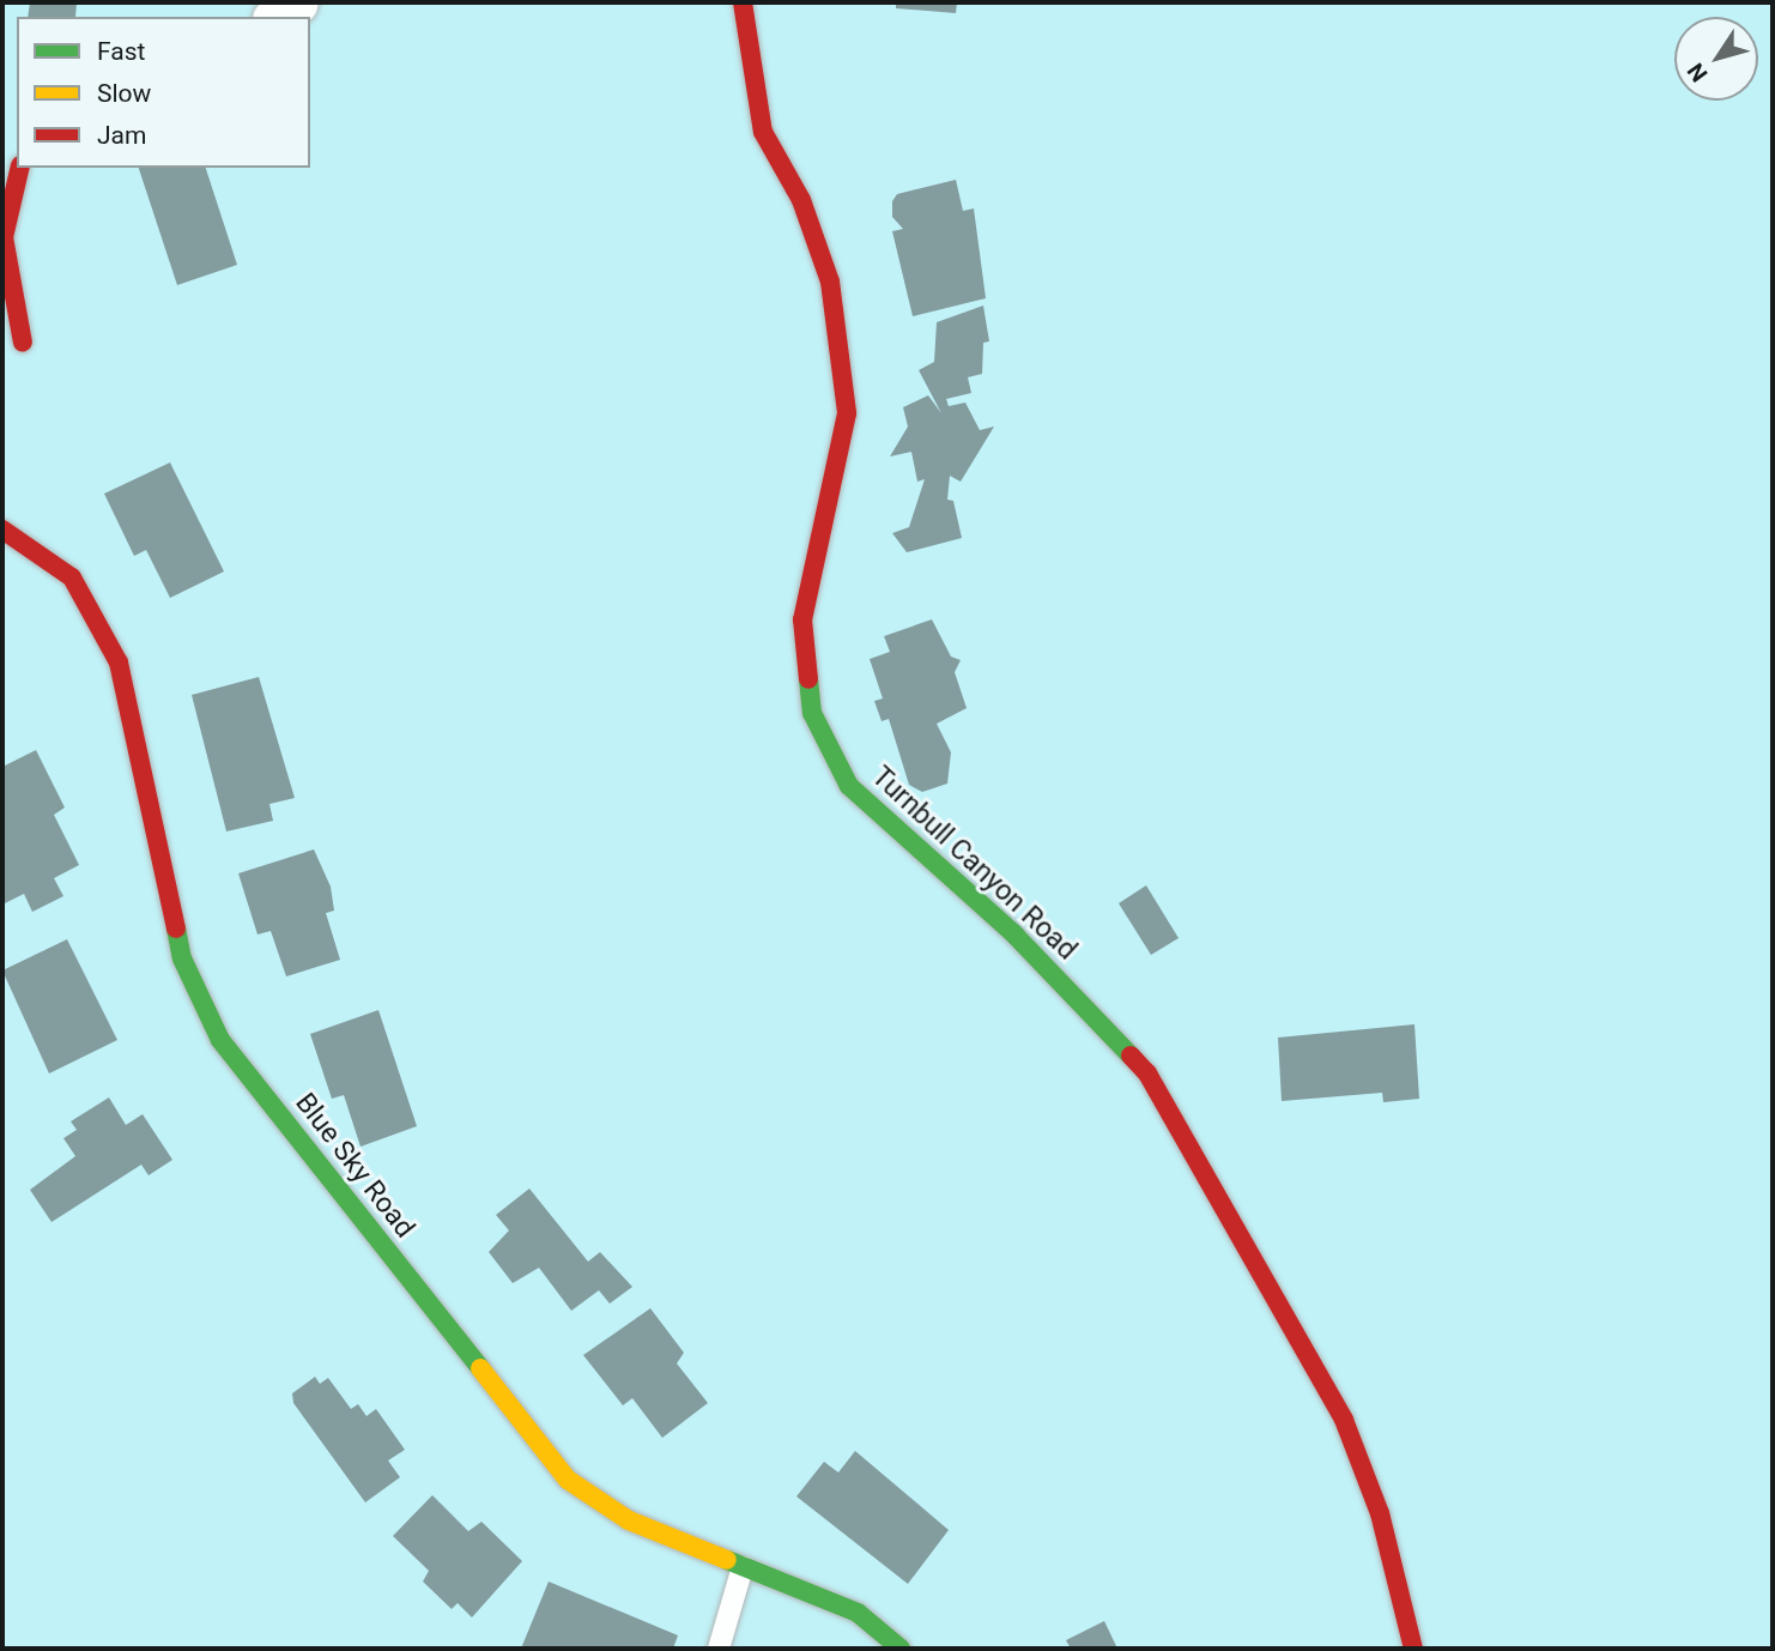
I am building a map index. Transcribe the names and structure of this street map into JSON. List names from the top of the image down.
{
  "streets": {
    "street": ["Turnbull Canyon Road", "Blue Sky Road"]
  },
  "legend": ["Fast", "Slow", "Jam"],
  "north": "bottom left"
}
